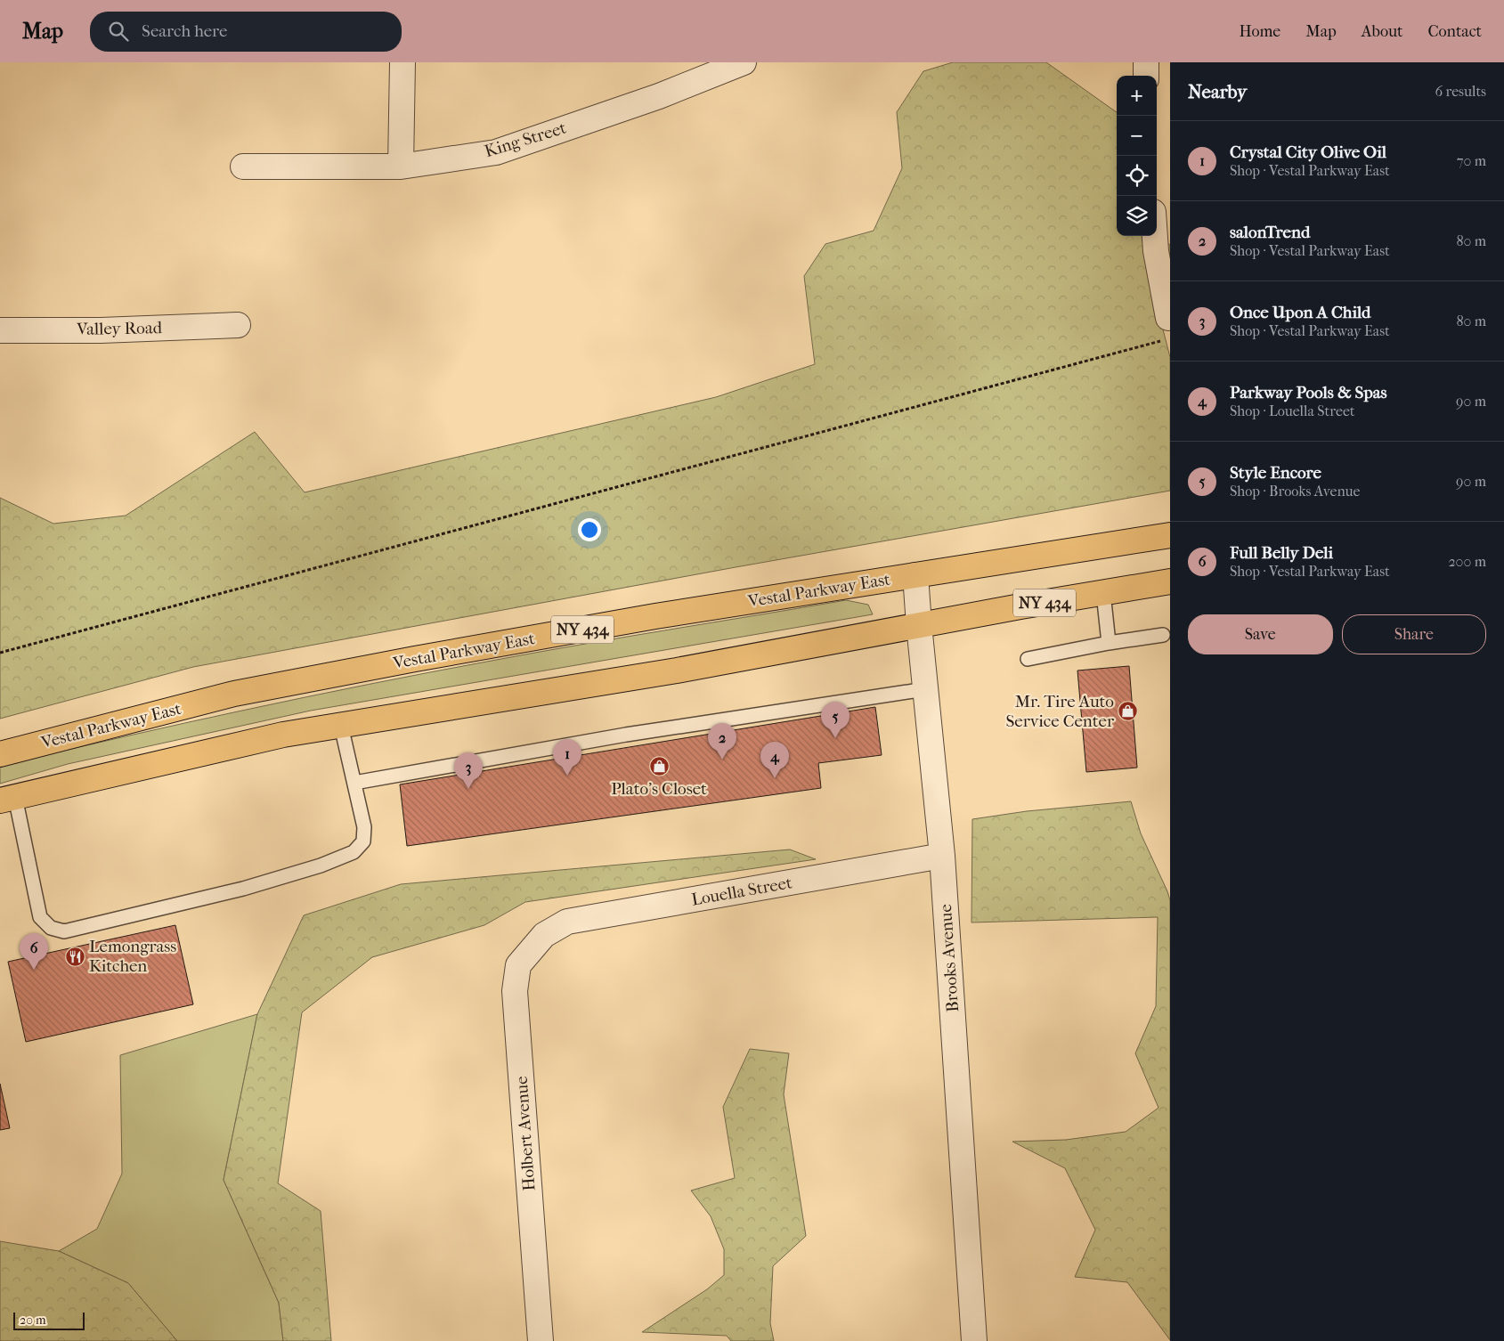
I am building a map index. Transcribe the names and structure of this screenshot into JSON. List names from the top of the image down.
{
  "streets": {
    "main road": ["Vestal Parkway East", "NY 434"],
    "street": [
      "King Street",
      "Valley Road",
      "Louella Street",
      "Brooks Avenue",
      "Holbert Avenue"
    ]
  },
  "crossings": [
    ["Vestal Parkway East", "Brooks Avenue"],
    ["NY 434", "Brooks Avenue"],
    ["Louella Street", "Brooks Avenue"],
    ["Louella Street", "Holbert Avenue"]
  ],
  "places": {
    "shop": ["Mr. Tire Auto Service Center", "Plato's Closet"],
    "restaurant": ["Lemongrass Kitchen"]
  },
  "scale_bar": "20 m",
  "page": {
    "header": "Map",
    "search": "Search here",
    "nav": [
      "Home",
      "Map",
      "About",
      "Contact"
    ],
    "heading": ["Nearby", "6 results"],
    "map_buttons": ["+", "−"],
    "list": [
      {
        "mark": "1",
        "name": "Crystal City Olive Oil",
        "note": "Shop · Vestal Parkway East",
        "value": "70 m"
      },
      {
        "mark": "2",
        "name": "salonTrend",
        "note": "Shop · Vestal Parkway East",
        "value": "80 m"
      },
      {
        "mark": "3",
        "name": "Once Upon A Child",
        "note": "Shop · Vestal Parkway East",
        "value": "80 m"
      },
      {
        "mark": "4",
        "name": "Parkway Pools & Spas",
        "note": "Shop · Louella Street",
        "value": "90 m"
      },
      {
        "mark": "5",
        "name": "Style Encore",
        "note": "Shop · Brooks Avenue",
        "value": "90 m"
      },
      {
        "mark": "6",
        "name": "Full Belly Deli",
        "note": "Shop · Vestal Parkway East",
        "value": "200 m"
      }
    ],
    "buttons": ["Save", "Share"],
    "pins": [
      "5",
      "2",
      "1",
      "4",
      "3",
      "6"
    ],
    "scale": "20 m"
  }
}
